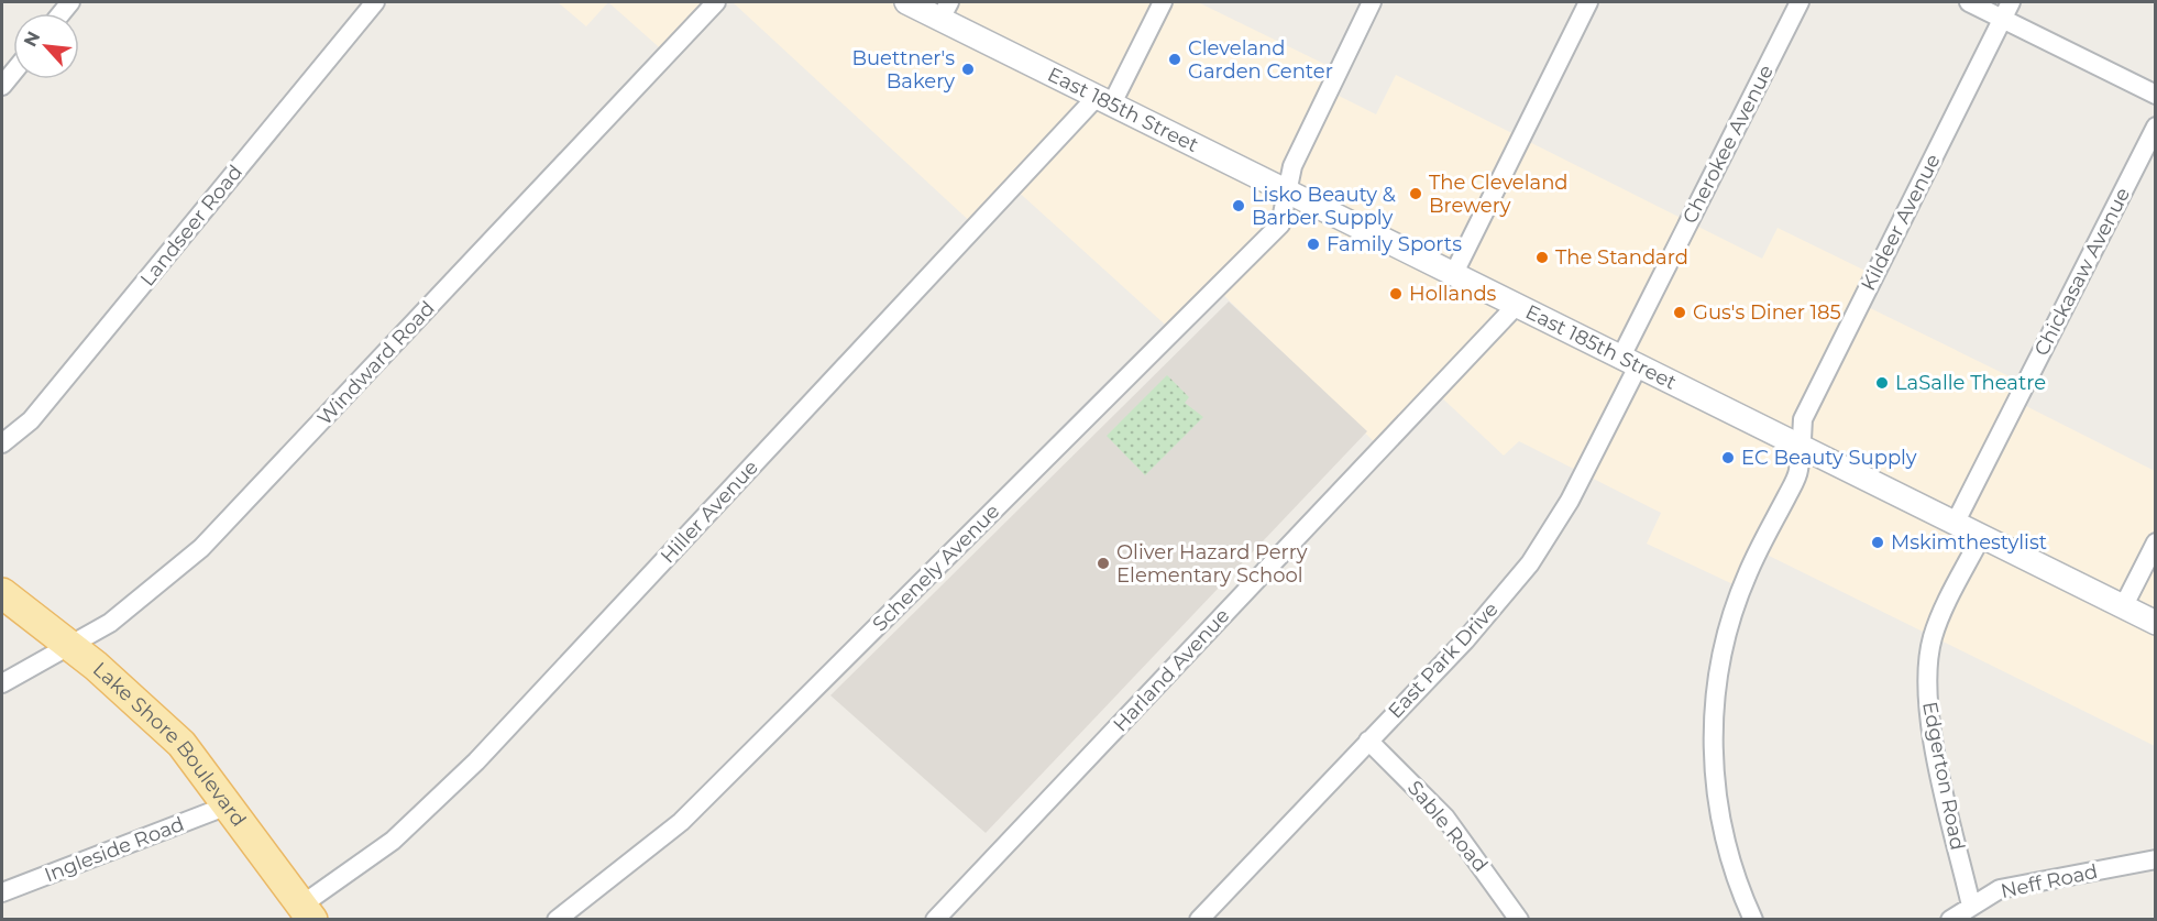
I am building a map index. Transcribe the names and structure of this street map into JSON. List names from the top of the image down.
{
  "streets": {
    "main road": ["Lake Shore Boulevard"],
    "street": [
      "East 185th Street",
      "Cherokee Avenue",
      "Kildeer Avenue",
      "Landseer Road",
      "Chickasaw Avenue",
      "Windward Road",
      "Hiller Avenue",
      "Schenely Avenue",
      "East Park Drive",
      "Harland Avenue",
      "Edgerton Road",
      "Sable Road",
      "Ingleside Road",
      "Neff Road"
    ]
  },
  "crossings": [
    ["East 185th Street", "Cherokee Avenue"],
    ["East 185th Street", "Kildeer Avenue"],
    ["East 185th Street", "Chickasaw Avenue"],
    ["East 185th Street", "Hiller Avenue"],
    ["East 185th Street", "Schenely Avenue"],
    ["East 185th Street", "East Park Drive"],
    ["East 185th Street", "Harland Avenue"],
    ["East 185th Street", "Edgerton Road"],
    ["Cherokee Avenue", "East Park Drive"],
    ["Windward Road", "Lake Shore Boulevard"],
    ["Hiller Avenue", "Lake Shore Boulevard"],
    ["East Park Drive", "Sable Road"],
    ["Lake Shore Boulevard", "Ingleside Road"],
    ["Edgerton Road", "Neff Road"]
  ],
  "places": [
    "Cleveland Garden Center",
    "Buettner's Bakery",
    "The Cleveland Brewery",
    "Lisko Beauty & Barber Supply",
    "Family Sports",
    "The Standard",
    "Hollands",
    "Gus's Diner 185",
    "LaSalle Theatre",
    "EC Beauty Supply",
    "Mskimthestylist",
    "Oliver Hazard Perry Elementary School"
  ],
  "north": "top left"
}
